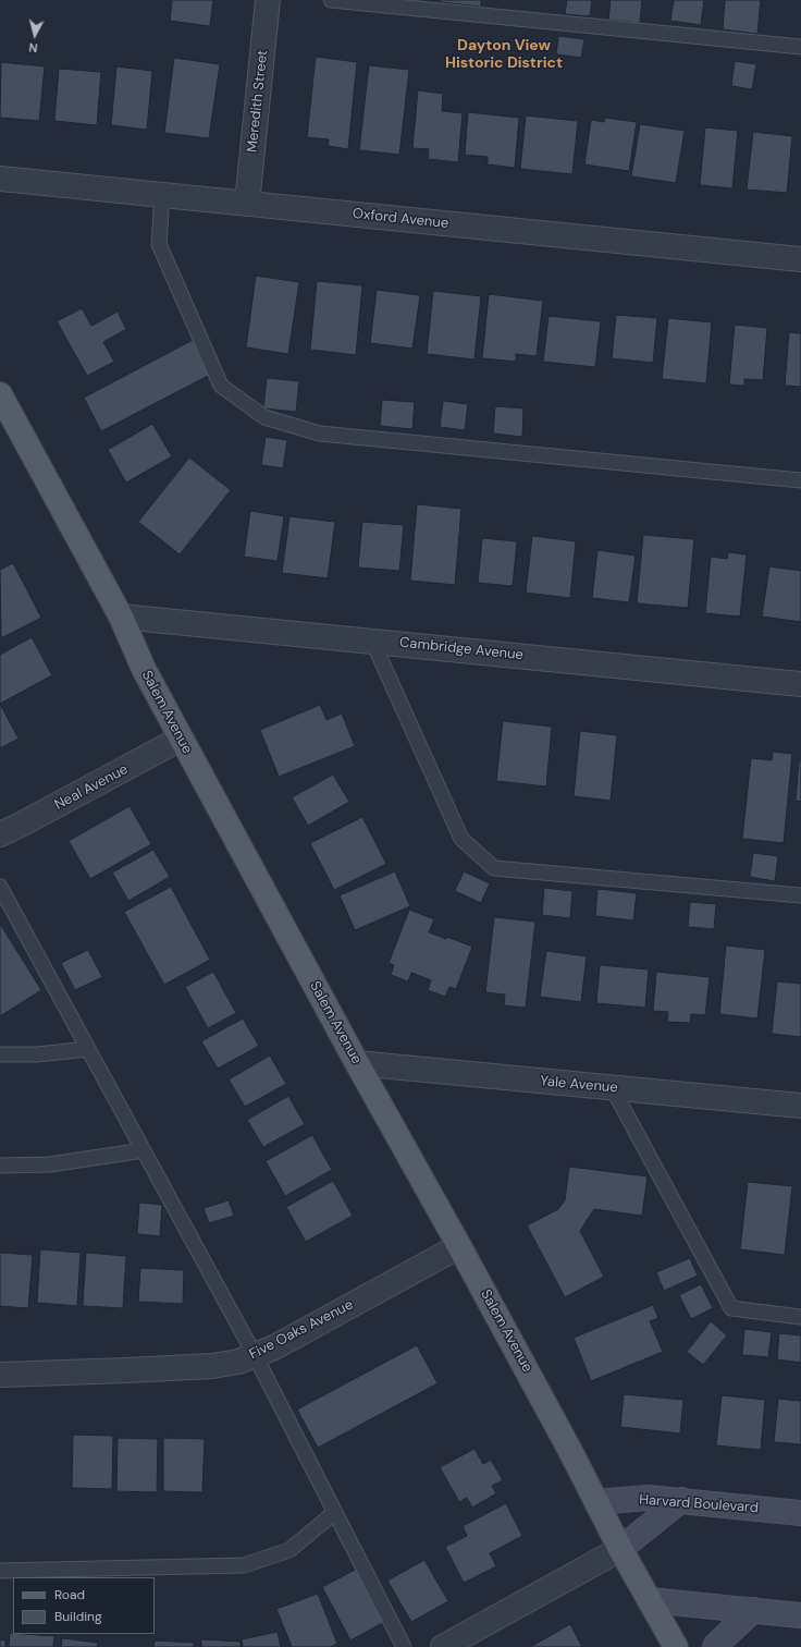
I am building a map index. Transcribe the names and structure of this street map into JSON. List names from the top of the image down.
{
  "streets": {
    "main road": ["Salem Avenue"],
    "street": [
      "Meredith Street",
      "Oxford Avenue",
      "Cambridge Avenue",
      "Neal Avenue",
      "Yale Avenue",
      "Five Oaks Avenue",
      "Harvard Boulevard"
    ]
  },
  "crossings": [
    ["Meredith Street", "Oxford Avenue"],
    ["Cambridge Avenue", "Salem Avenue"],
    ["Salem Avenue", "Neal Avenue"],
    ["Salem Avenue", "Yale Avenue"],
    ["Salem Avenue", "Five Oaks Avenue"],
    ["Salem Avenue", "Harvard Boulevard"]
  ],
  "districts": ["Dayton View Historic District"],
  "legend": ["Road", "Building"],
  "north": "bottom"
}
